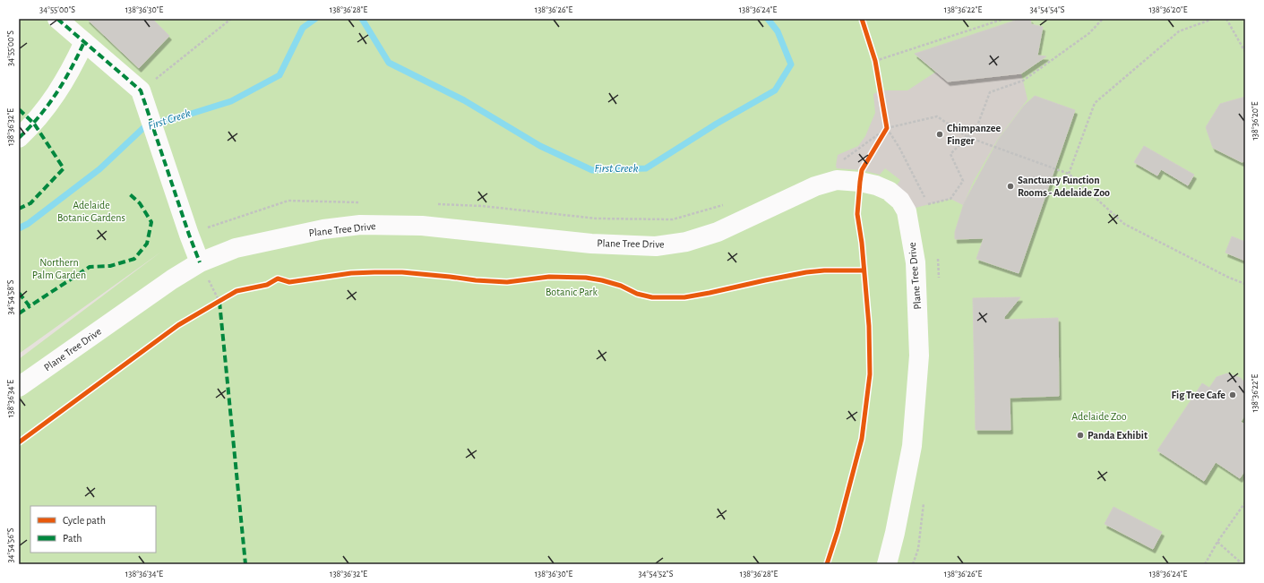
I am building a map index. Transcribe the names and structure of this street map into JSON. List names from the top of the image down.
{
  "streets": {
    "street": ["Plane Tree Drive"]
  },
  "water": ["First Creek"],
  "parks": [
    "Adelaide Botanic Gardens",
    "Northern Palm Garden",
    "Botanic Park",
    "Adelaide Zoo"
  ],
  "places": [
    "Chimpanzee Finger",
    "Sanctuary Function Rooms - Adelaide Zoo",
    "Fig Tree Cafe",
    "Panda Exhibit"
  ],
  "legend": ["Cycle path", "Path"],
  "coordinates": [
    "34°55'00\"S",
    "138°36'30\"E",
    "138°36'28\"E",
    "138°36'26\"E",
    "138°36'24\"E",
    "138°36'22\"E",
    "34°54'54\"S",
    "138°36'20\"E",
    "138°36'32\"E",
    "34°54'58\"S",
    "138°36'34\"E",
    "34°54'56\"S",
    "34°54'52\"S"
  ]
}
